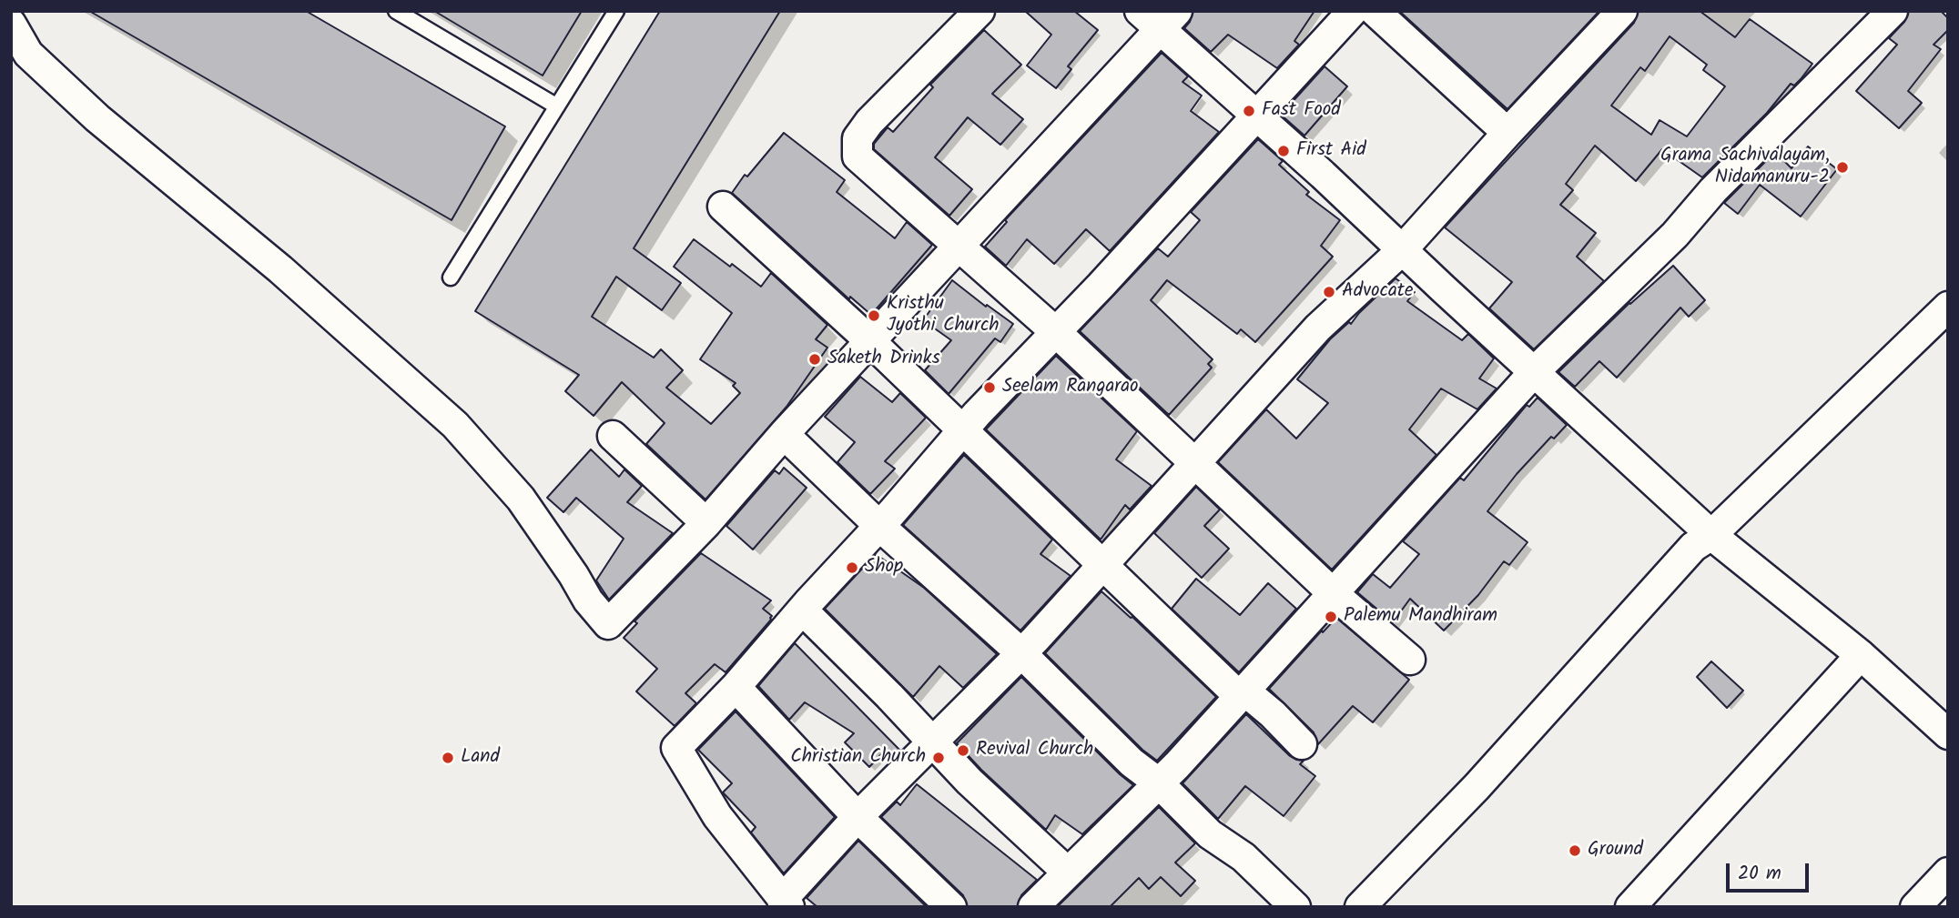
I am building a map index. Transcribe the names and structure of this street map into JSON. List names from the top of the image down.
{
  "places": [
    "Fast Food",
    "First Aid",
    "Grama Sachivalayam, Nidamanuru-2",
    "Advocate",
    "Kristhu Jyothi Church",
    "Saketh Drinks",
    "Seelam Rangarao",
    "Shop",
    "Palemu Mandhiram",
    "Revival Church",
    "Land",
    "Christian Church",
    "Ground"
  ],
  "scale_bar": "20 m"
}
